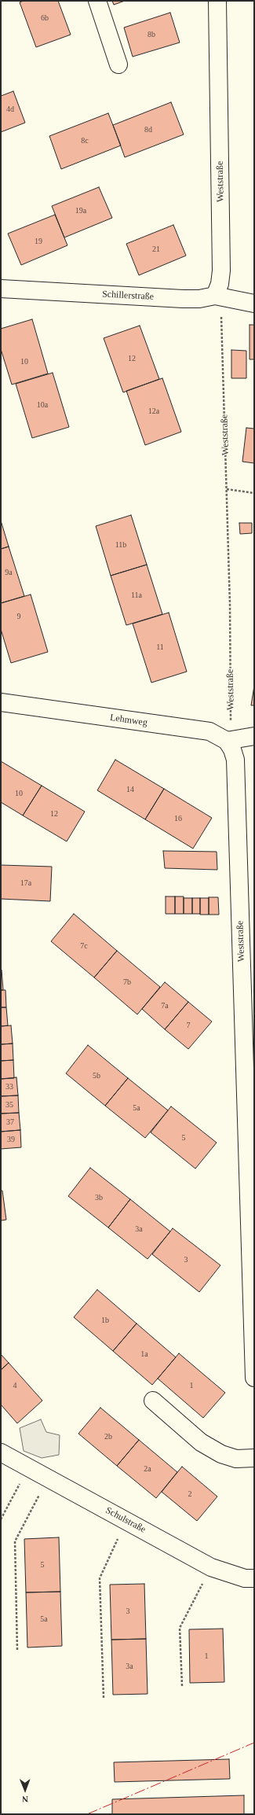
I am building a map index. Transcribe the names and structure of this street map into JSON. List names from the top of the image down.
{
  "streets": {
    "street": [
      "Weststraße",
      "Schillerstraße",
      "Lehmweg",
      "Schulstraße"
    ]
  },
  "crossings": [
    ["Weststraße", "Schillerstraße"],
    ["Weststraße", "Lehmweg"]
  ],
  "house_numbers": [
    "6b",
    "8b",
    "4d",
    "8d",
    "8c",
    "19a",
    "19",
    "21",
    "12",
    "10",
    "10a",
    "12a",
    "11b",
    "9a",
    "11a",
    "9",
    "11",
    "14",
    "10",
    "12",
    "16",
    "17a",
    "7c",
    "7b",
    "7a",
    "7",
    "5b",
    "33",
    "35",
    "5a",
    "37",
    "5",
    "39",
    "3b",
    "3a",
    "3",
    "1b",
    "1a",
    "4",
    "1",
    "2b",
    "2a",
    "2",
    "5",
    "3",
    "5a",
    "1",
    "3a"
  ],
  "north": "bottom"
}
